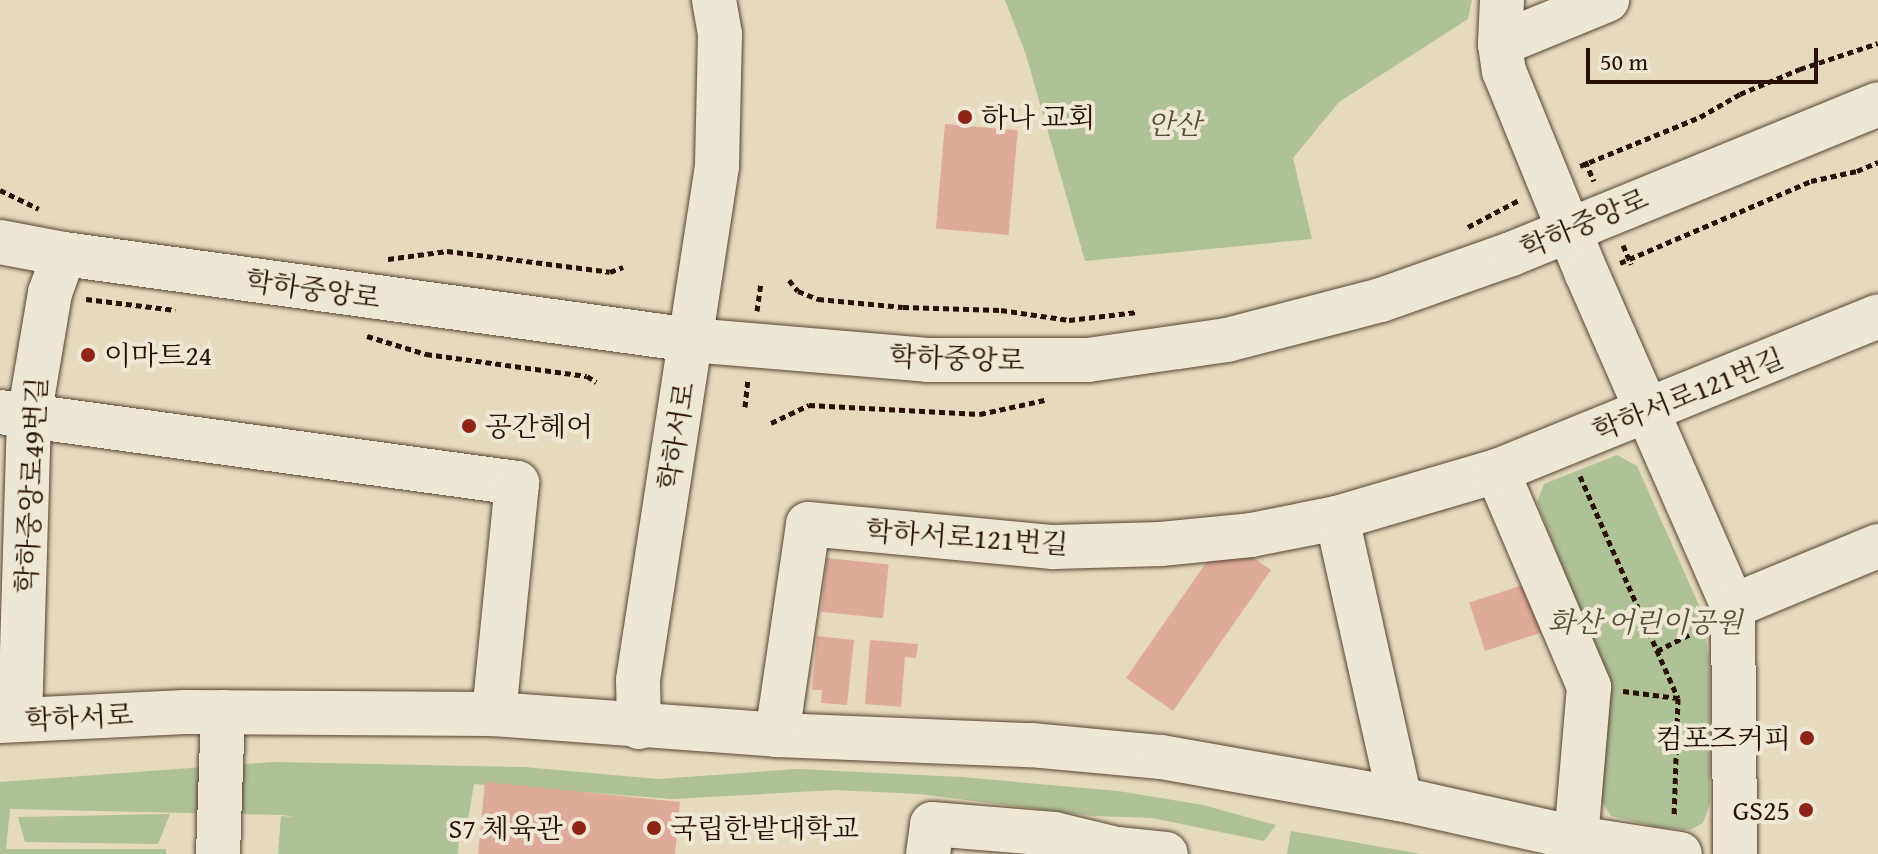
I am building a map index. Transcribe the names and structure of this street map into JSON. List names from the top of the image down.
{
  "streets": {
    "street": [
      "학하중앙로",
      "학하서로121번길",
      "학하서로",
      "학하중앙로49번길"
    ]
  },
  "crossings": [
    ["학하중앙로", "학하서로"],
    ["학하중앙로", "학하중앙로49번길"],
    ["학하서로", "학하중앙로49번길"]
  ],
  "parks": ["안산", "화산 어린이공원"],
  "places": [
    "하나 교회",
    "이마트24",
    "공간헤어",
    "컴포즈커피",
    "GS25",
    "S7 체육관",
    "국립한밭대학교"
  ],
  "scale_bar": "50 m"
}
